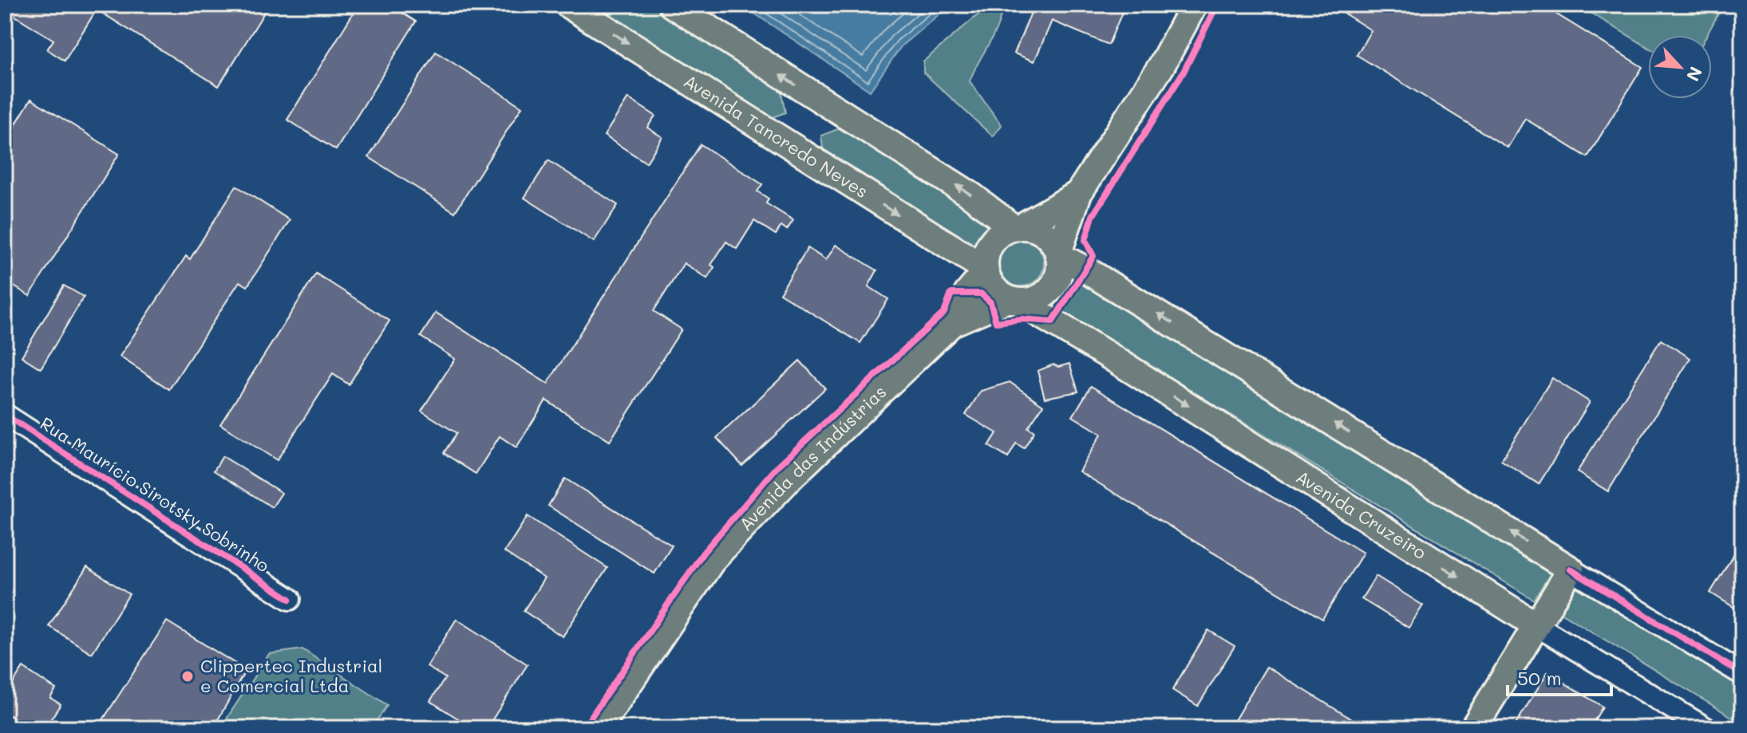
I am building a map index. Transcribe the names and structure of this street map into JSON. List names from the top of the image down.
{
  "streets": {
    "main road": ["Avenida Tancredo Neves", "Avenida das Indústrias", "Avenida Cruzeiro"],
    "street": ["Rua Maurício Sirotsky Sobrinho"]
  },
  "crossings": [
    ["Avenida Tancredo Neves", "Avenida Cruzeiro"]
  ],
  "places": ["Clippertec Industrial e Comercial Ltda"],
  "scale_bar": "50 m",
  "north": "bottom right"
}
